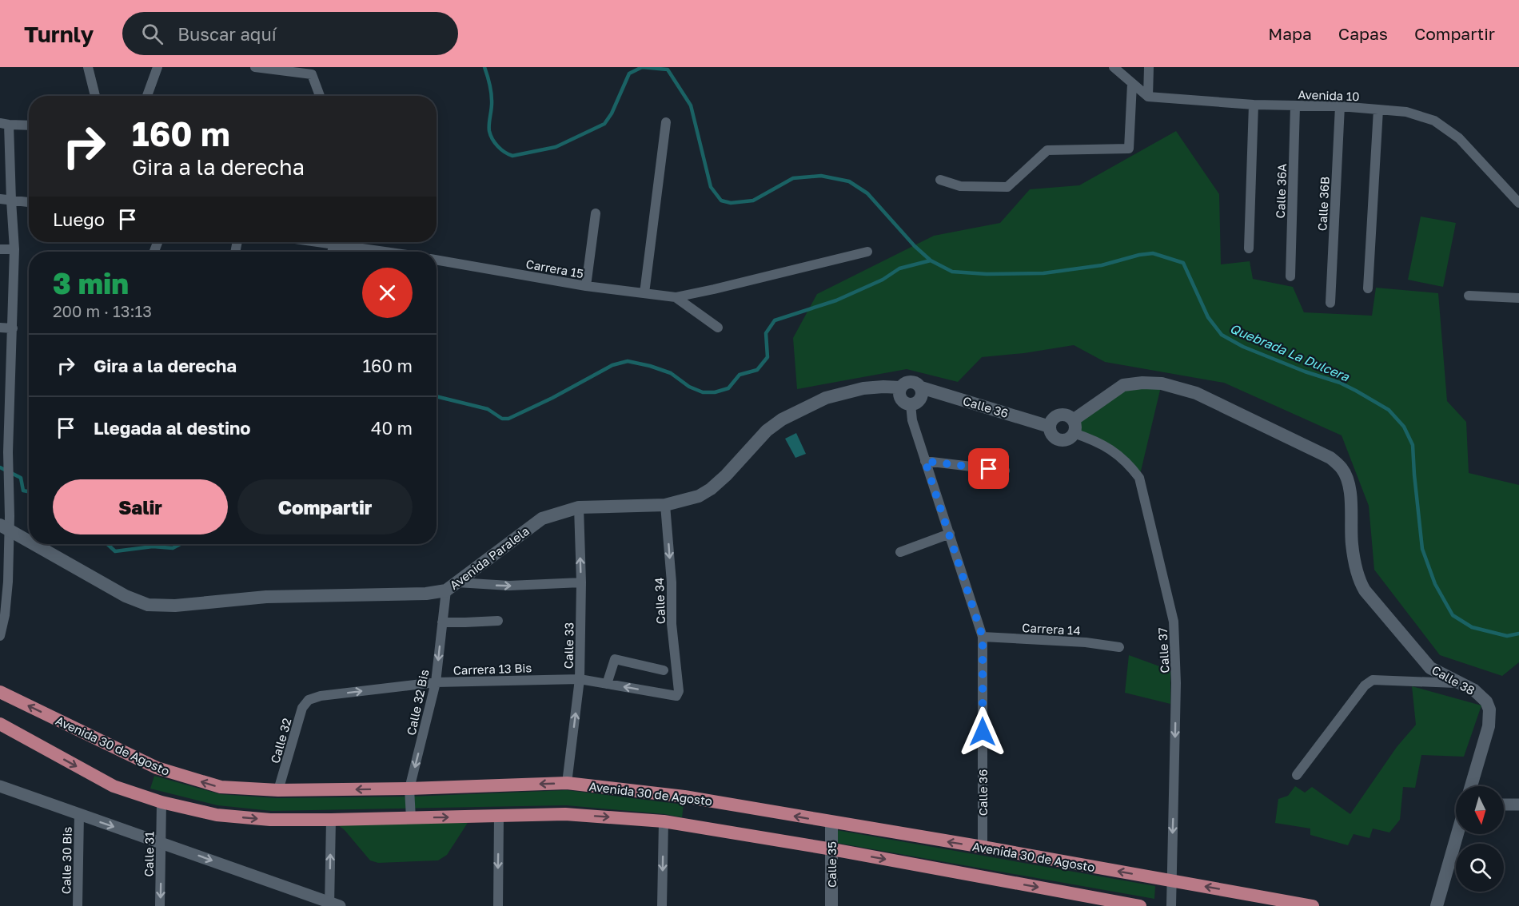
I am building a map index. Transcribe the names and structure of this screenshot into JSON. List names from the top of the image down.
{
  "streets": {
    "main road": [
      "Calle 36",
      "Avenida Paralela",
      "Calle 38",
      "Avenida 30 de Agosto",
      "Calle 35"
    ],
    "street": [
      "Avenida 10",
      "Calle 36A",
      "Calle 36B",
      "Carrera 15",
      "Calle 34",
      "Carrera 14",
      "Calle 33",
      "Calle 37",
      "Carrera 13 Bis",
      "Calle 32 Bis",
      "Calle 32",
      "Calle 31",
      "Calle 30 Bis"
    ]
  },
  "crossings": [
    ["Avenida 10", "Calle 36A"],
    ["Avenida 10", "Calle 36B"],
    ["Calle 36", "Avenida Paralela"],
    ["Calle 36", "Carrera 14"],
    ["Calle 36", "Calle 37"],
    ["Calle 36", "Calle 38"],
    ["Calle 36", "Avenida 30 de Agosto"],
    ["Avenida Paralela", "Calle 34"],
    ["Avenida Paralela", "Calle 33"],
    ["Avenida Paralela", "Calle 32 Bis"],
    ["Calle 34", "Carrera 13 Bis"],
    ["Calle 33", "Carrera 13 Bis"],
    ["Calle 33", "Avenida 30 de Agosto"],
    ["Calle 37", "Calle 38"],
    ["Calle 37", "Avenida 30 de Agosto"],
    ["Carrera 13 Bis", "Calle 32 Bis"],
    ["Carrera 13 Bis", "Calle 32"],
    ["Calle 32 Bis", "Avenida 30 de Agosto"],
    ["Calle 32", "Avenida 30 de Agosto"],
    ["Avenida 30 de Agosto", "Calle 35"]
  ],
  "one_way": [
    "Calle 34",
    "Calle 33",
    "Calle 37",
    "Calle 32 Bis",
    "Calle 31"
  ],
  "water": ["Quebrada La Dulcera"],
  "north": "bottom",
  "page": {
    "header": "Turnly",
    "search": "Buscar aquí",
    "nav": ["Mapa", "Capas", "Compartir"],
    "turn": ["160 m", "Gira a la derecha"],
    "then": "Luego",
    "heading": ["3 min", "200 m · 13:13"],
    "list": [
      {
        "name": "Gira a la derecha",
        "value": "160 m"
      },
      {
        "name": "Llegada al destino",
        "value": "40 m"
      }
    ],
    "buttons": ["Salir", "Compartir"]
  }
}
